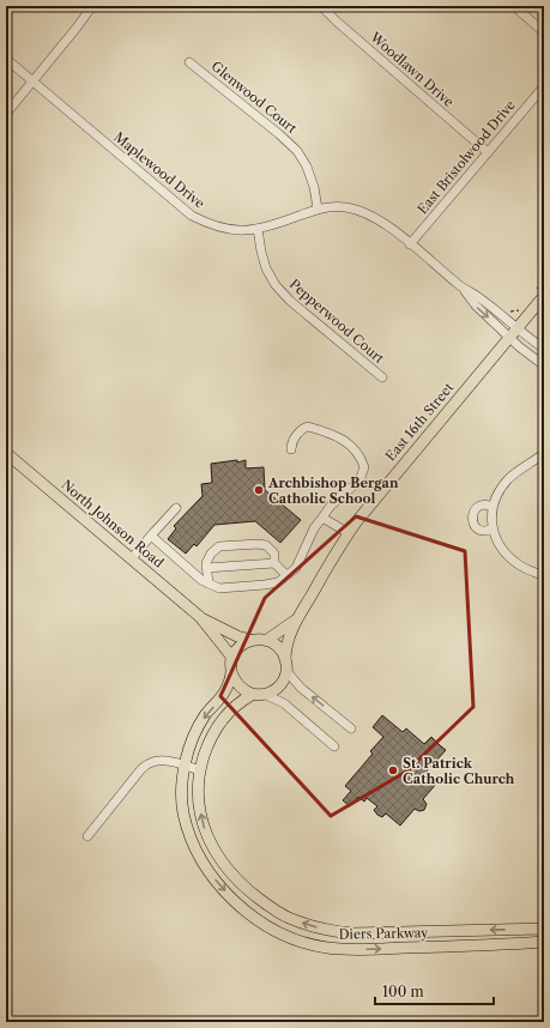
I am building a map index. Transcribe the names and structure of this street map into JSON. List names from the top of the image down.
{
  "streets": {
    "main road": ["East 16th Street", "North Johnson Road", "Diers Parkway"],
    "street": [
      "Woodlawn Drive",
      "Glenwood Court",
      "East Bristolwood Drive",
      "Maplewood Drive",
      "Pepperwood Court"
    ]
  },
  "crossings": [
    ["Woodlawn Drive", "East Bristolwood Drive"],
    ["Glenwood Court", "Maplewood Drive"],
    ["East Bristolwood Drive", "Maplewood Drive"],
    ["Maplewood Drive", "Pepperwood Court"],
    ["Maplewood Drive", "East 16th Street"],
    ["East 16th Street", "North Johnson Road"],
    ["East 16th Street", "Diers Parkway"],
    ["North Johnson Road", "Diers Parkway"]
  ],
  "places": ["Archbishop Bergan Catholic School", "St. Patrick Catholic Church"],
  "scale_bar": "100 m"
}
